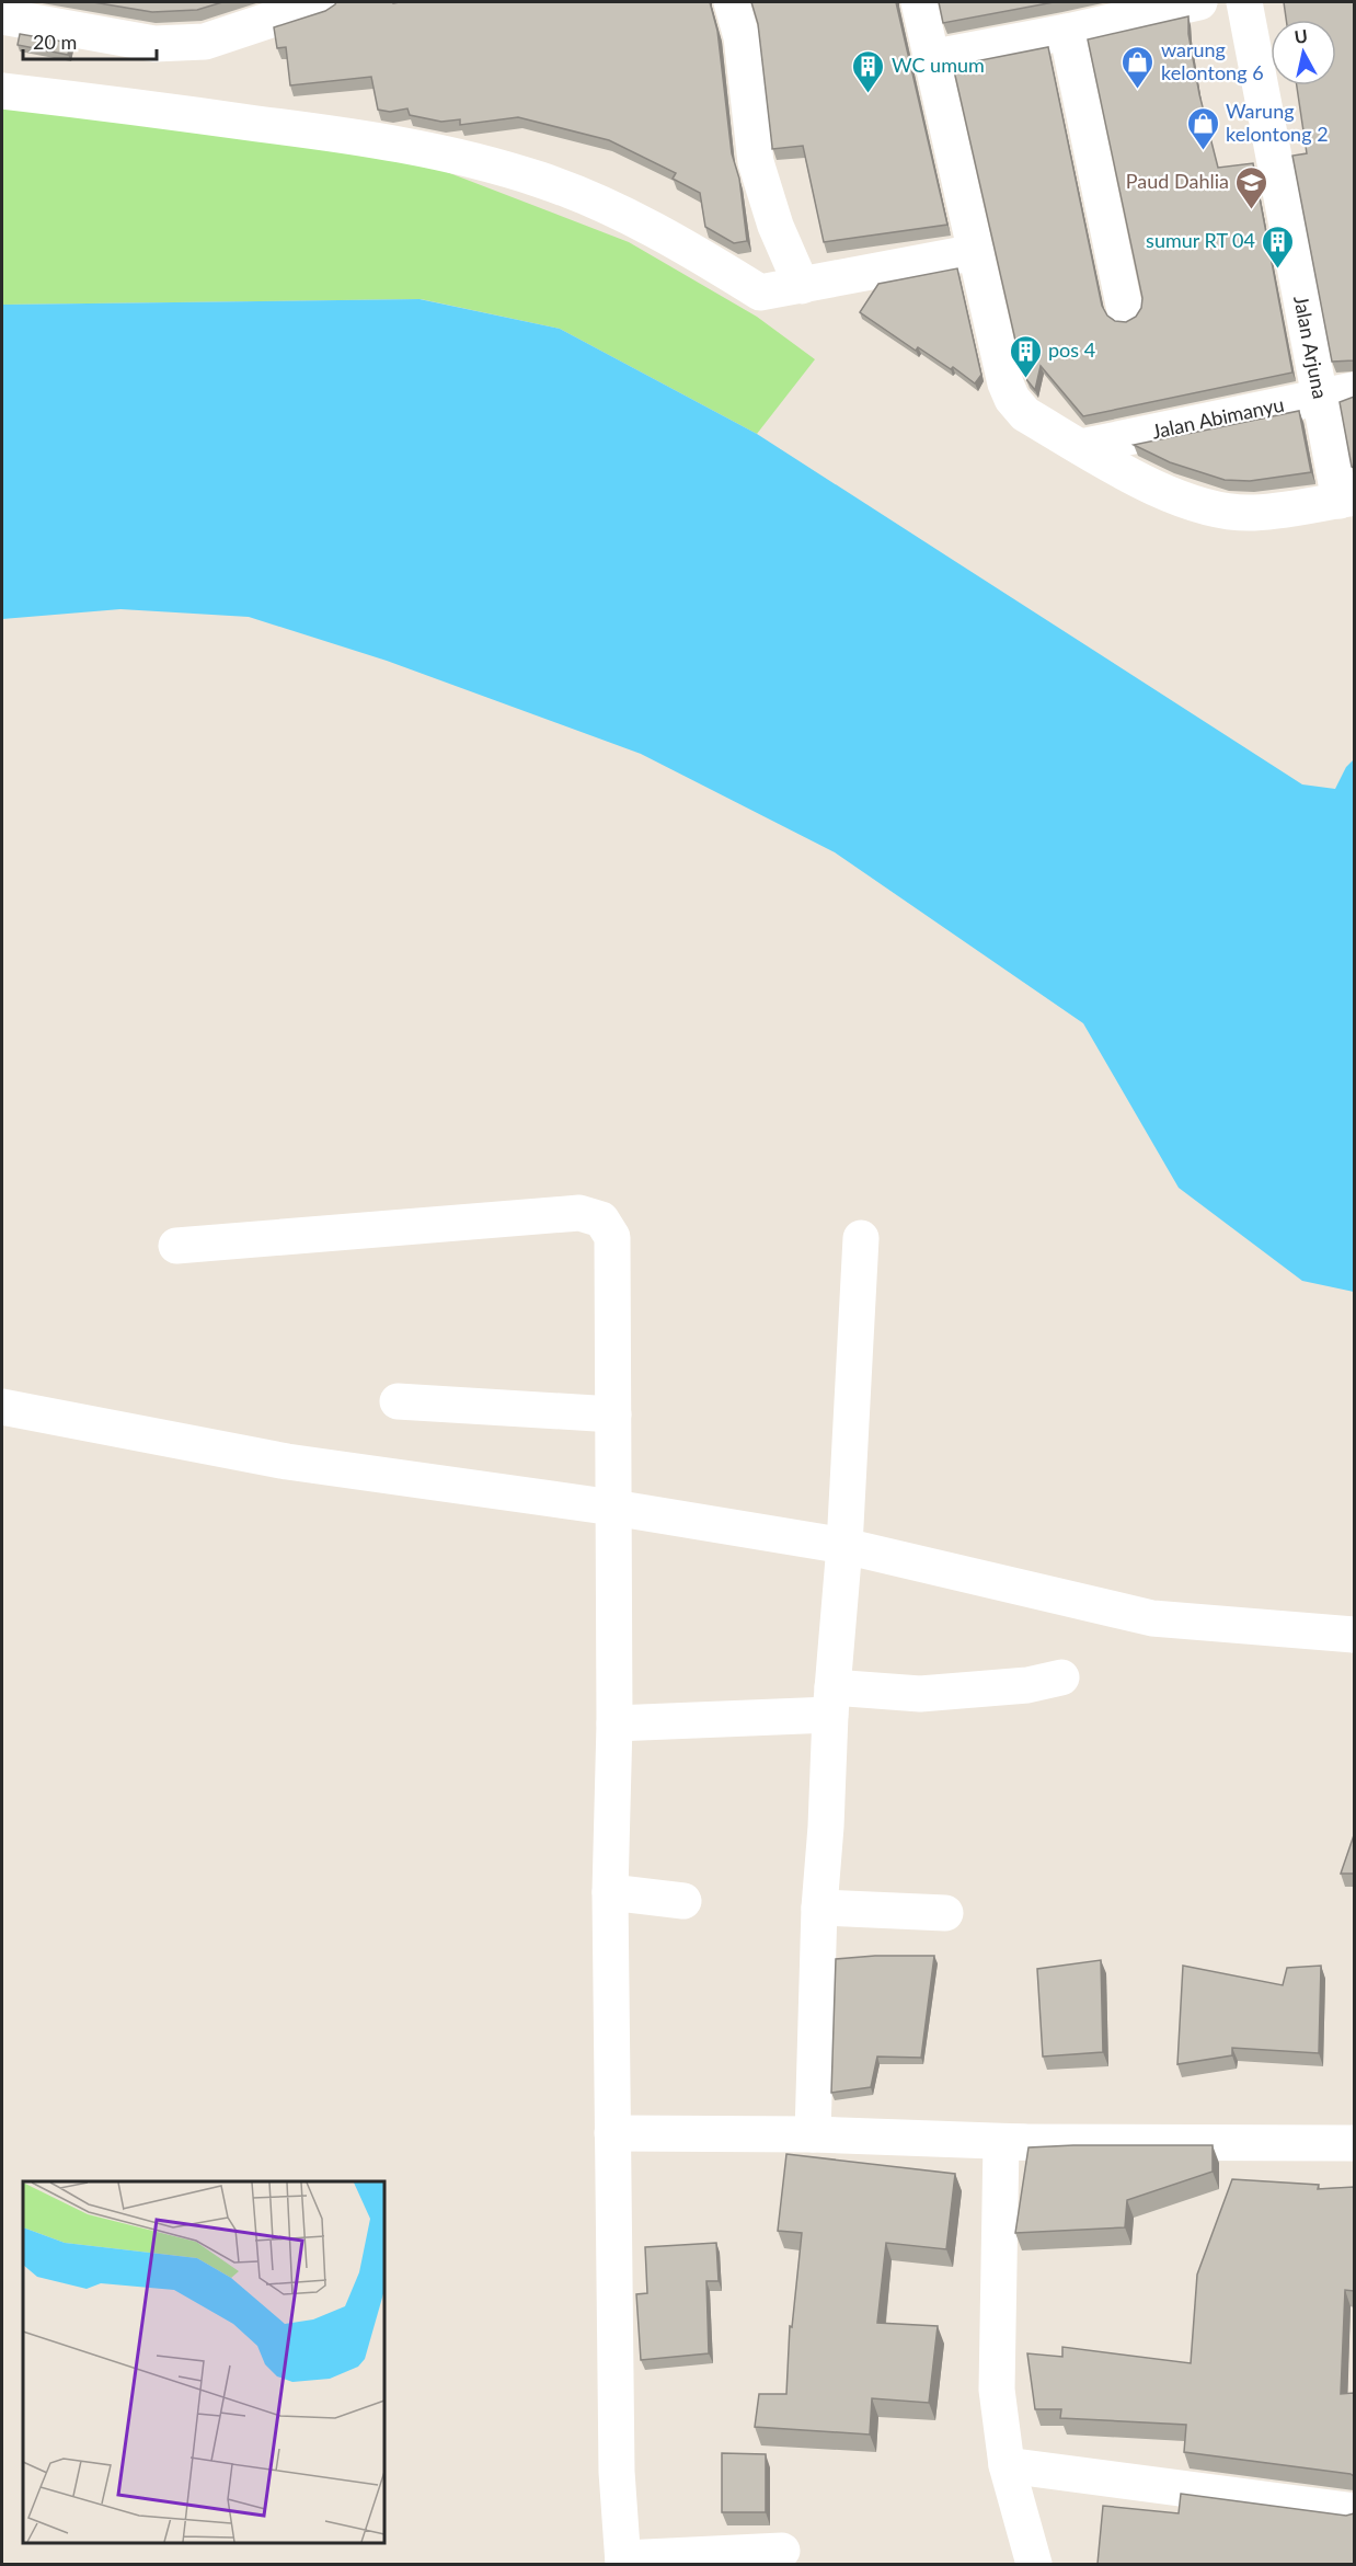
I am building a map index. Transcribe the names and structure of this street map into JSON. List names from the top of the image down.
{
  "streets": {
    "street": ["Jalan Arjuna", "Jalan Abimanyu"]
  },
  "crossings": [
    ["Jalan Arjuna", "Jalan Abimanyu"]
  ],
  "places": {
    "shop": ["warung kelontong 6", "Warung kelontong 2"],
    "building": ["WC umum", "sumur RT 04", "pos 4"],
    "school or university": ["Paud Dahlia"]
  },
  "scale_bar": "20 m",
  "north": "top"
}
